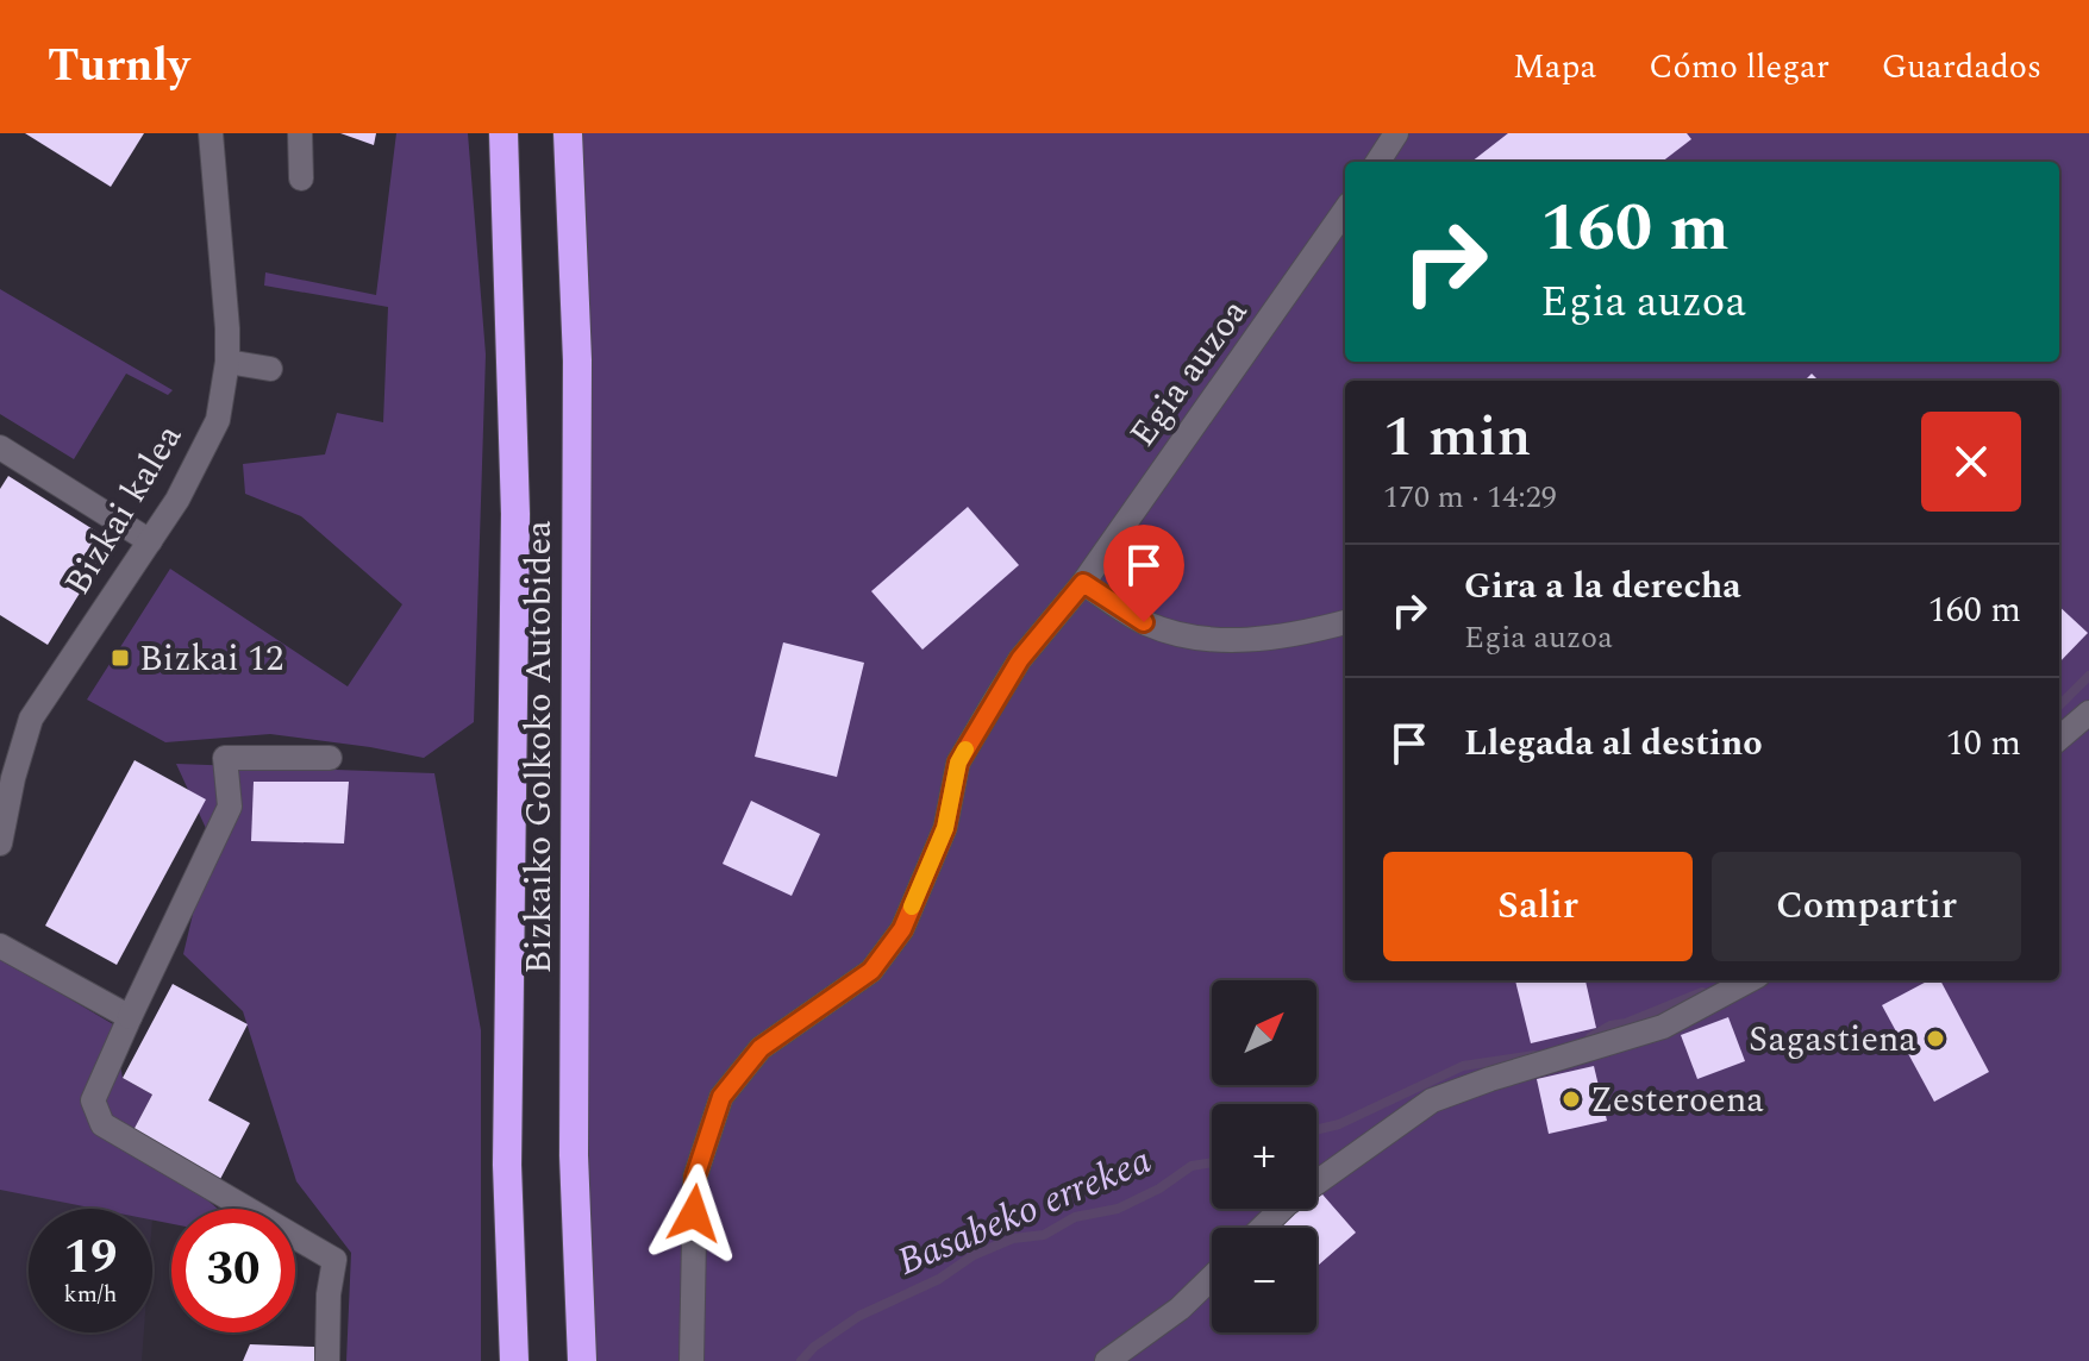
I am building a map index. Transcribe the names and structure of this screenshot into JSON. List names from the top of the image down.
{
  "streets": {
    "highway": ["Bizkaiko Golkoko Autobidea"],
    "street": ["Egia auzoa", "Bizkai kalea"]
  },
  "water": ["Basabeko errekea"],
  "places": {
    "transit": ["Bizkai 12"],
    "other": ["Sagastiena", "Zesteroena"]
  },
  "north": "top right",
  "page": {
    "header": "Turnly",
    "nav": ["Mapa", "Cómo llegar", "Guardados"],
    "turn": ["160 m", "Egia auzoa"],
    "heading": ["1 min", "170 m · 14:29"],
    "list": [
      {
        "name": "Gira a la derecha",
        "note": "Egia auzoa",
        "value": "160 m"
      },
      {
        "name": "Llegada al destino",
        "value": "10 m"
      }
    ],
    "buttons": ["Salir", "Compartir"],
    "map_buttons": ["+", "−"],
    "speed": "19 km/h",
    "limit": "30"
  }
}
